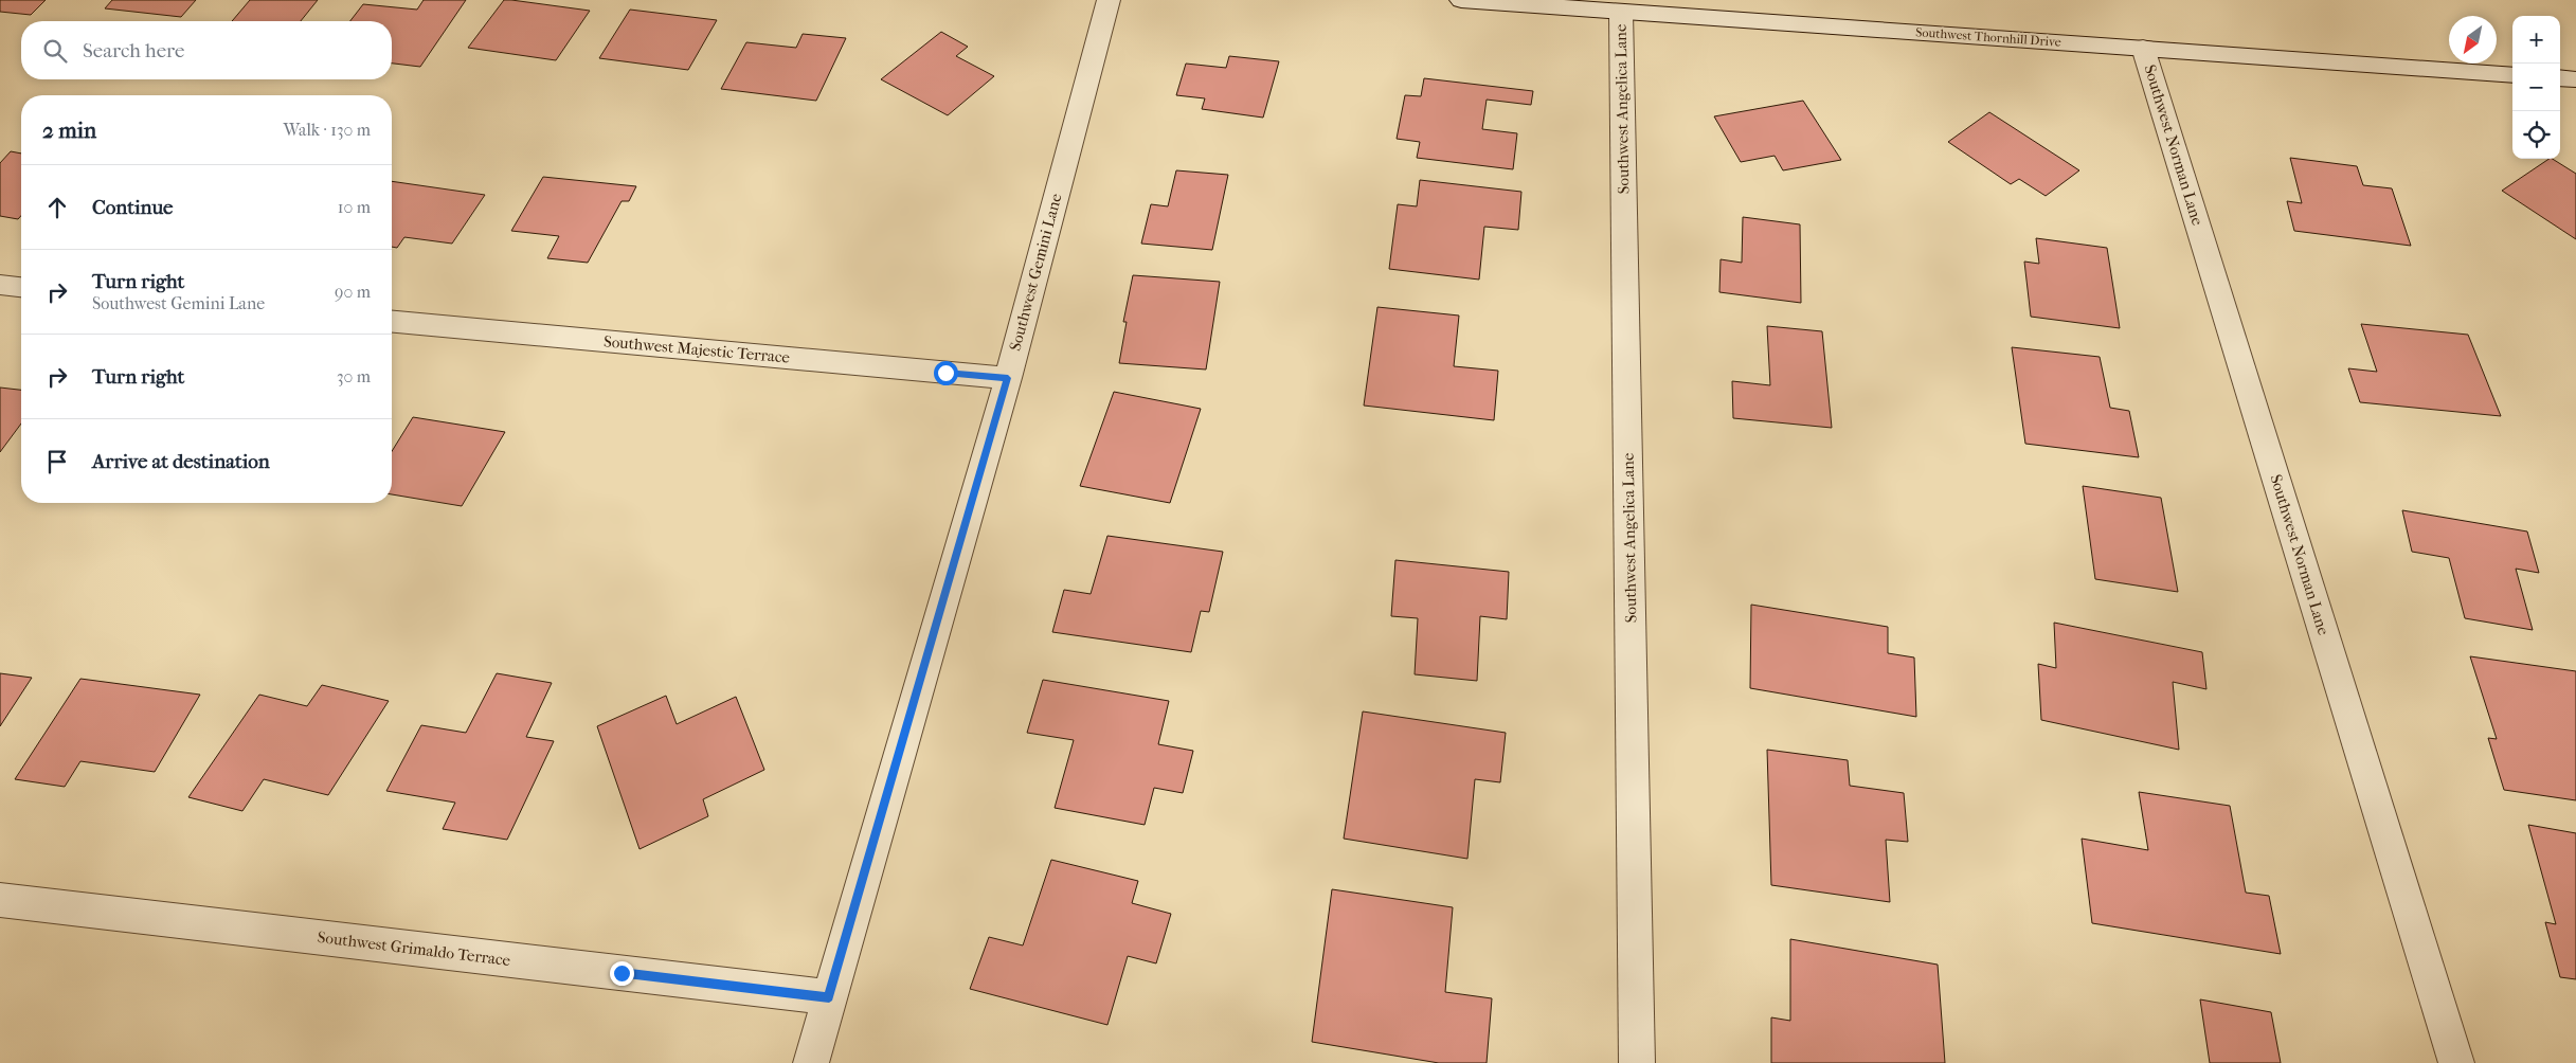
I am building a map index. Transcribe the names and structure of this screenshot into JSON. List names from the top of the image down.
{
  "streets": {
    "street": [
      "Southwest Thornhill Drive",
      "Southwest Angelica Lane",
      "Southwest Norman Lane",
      "Southwest Gemini Lane",
      "Southwest Majestic Terrace",
      "Southwest Grimaldo Terrace"
    ]
  },
  "crossings": [
    ["Southwest Thornhill Drive", "Southwest Angelica Lane"],
    ["Southwest Thornhill Drive", "Southwest Norman Lane"],
    ["Southwest Gemini Lane", "Southwest Majestic Terrace"],
    ["Southwest Gemini Lane", "Southwest Grimaldo Terrace"]
  ],
  "north": "bottom left",
  "page": {
    "map_buttons": ["+", "−"],
    "search": "Search here",
    "heading": ["2 min", "Walk · 130 m"],
    "list": [
      ["Continue", "10 m"],
      ["Turn right", "Southwest Gemini Lane", "90 m"],
      ["Turn right", "30 m"],
      "Arrive at destination"
    ]
  }
}
